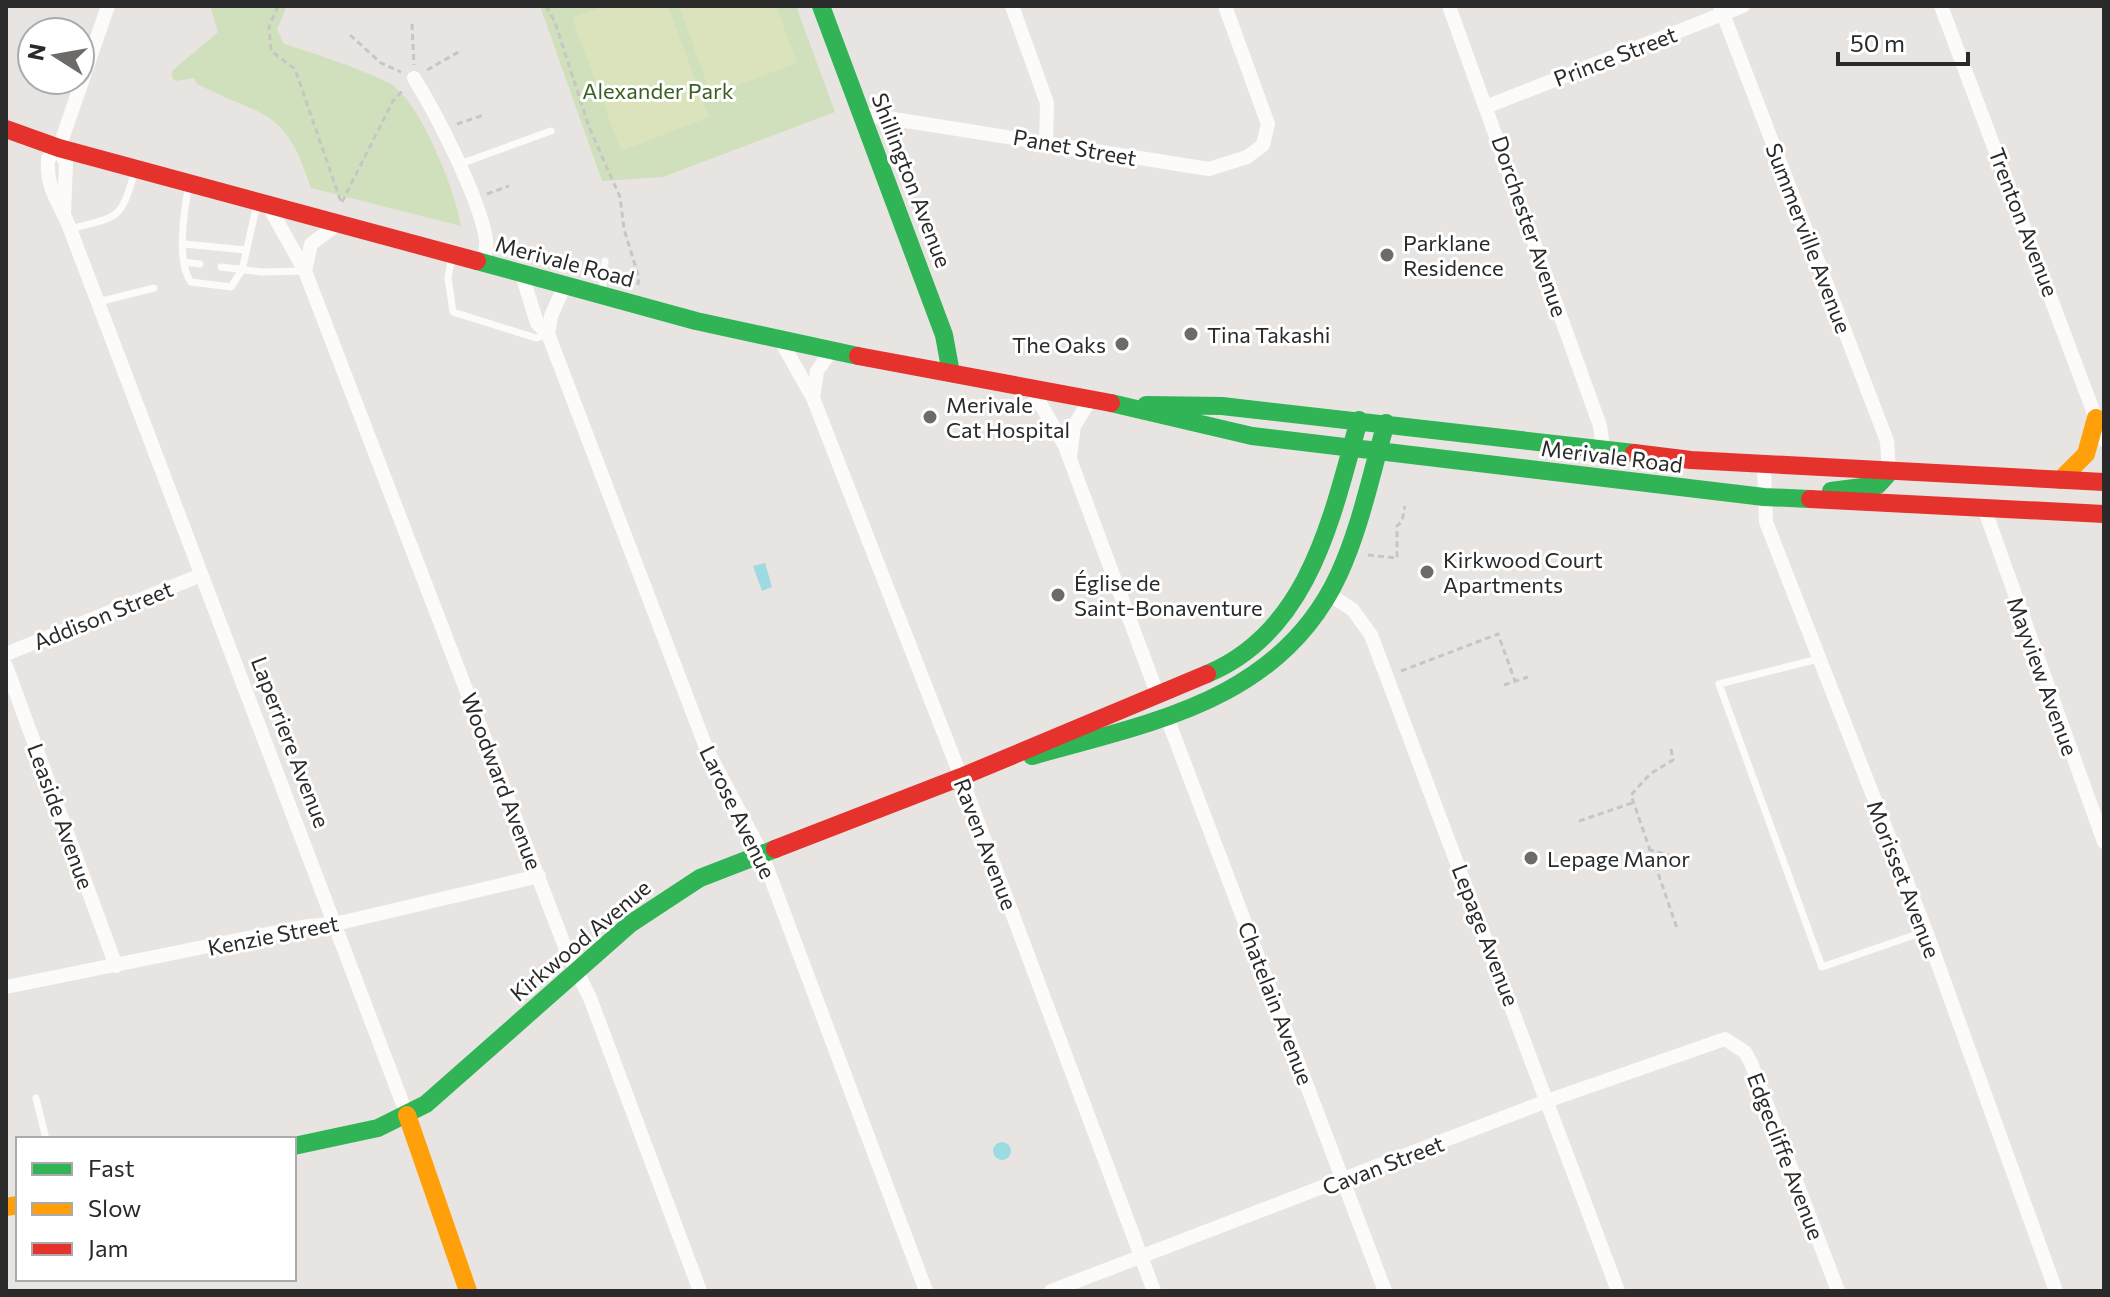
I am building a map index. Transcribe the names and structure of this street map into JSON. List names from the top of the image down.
{
  "streets": {
    "main road": [
      "Shillington Avenue",
      "Merivale Road",
      "Laperriere Avenue",
      "Kirkwood Avenue"
    ],
    "street": [
      "Prince Street",
      "Panet Street",
      "Trenton Avenue",
      "Dorchester Avenue",
      "Summerville Avenue",
      "Addison Street",
      "Mayview Avenue",
      "Woodward Avenue",
      "Larose Avenue",
      "Leaside Avenue",
      "Raven Avenue",
      "Morisset Avenue",
      "Kenzie Street",
      "Lepage Avenue",
      "Chatelain Avenue",
      "Edgecliffe Avenue",
      "Cavan Street"
    ]
  },
  "crossings": [
    ["Prince Street", "Dorchester Avenue"],
    ["Prince Street", "Summerville Avenue"],
    ["Panet Street", "Shillington Avenue"],
    ["Shillington Avenue", "Merivale Road"],
    ["Dorchester Avenue", "Merivale Road"],
    ["Summerville Avenue", "Merivale Road"],
    ["Merivale Road", "Mayview Avenue"],
    ["Merivale Road", "Laperriere Avenue"],
    ["Merivale Road", "Woodward Avenue"],
    ["Merivale Road", "Larose Avenue"],
    ["Merivale Road", "Raven Avenue"],
    ["Merivale Road", "Morisset Avenue"],
    ["Merivale Road", "Kirkwood Avenue"],
    ["Addison Street", "Laperriere Avenue"],
    ["Laperriere Avenue", "Kenzie Street"],
    ["Laperriere Avenue", "Kirkwood Avenue"],
    ["Woodward Avenue", "Kenzie Street"],
    ["Woodward Avenue", "Kirkwood Avenue"],
    ["Larose Avenue", "Kirkwood Avenue"],
    ["Leaside Avenue", "Kenzie Street"],
    ["Raven Avenue", "Kirkwood Avenue"],
    ["Raven Avenue", "Cavan Street"],
    ["Lepage Avenue", "Kirkwood Avenue"],
    ["Lepage Avenue", "Cavan Street"],
    ["Kirkwood Avenue", "Chatelain Avenue"],
    ["Chatelain Avenue", "Cavan Street"],
    ["Edgecliffe Avenue", "Cavan Street"]
  ],
  "parks": ["Alexander Park"],
  "places": [
    "Parklane Residence",
    "Tina Takashi",
    "The Oaks",
    "Merivale Cat Hospital",
    "Kirkwood Court Apartments",
    "Église de Saint-Bonaventure",
    "Lepage Manor"
  ],
  "legend": ["Fast", "Slow", "Jam"],
  "scale_bar": "50 m",
  "north": "left"
}
